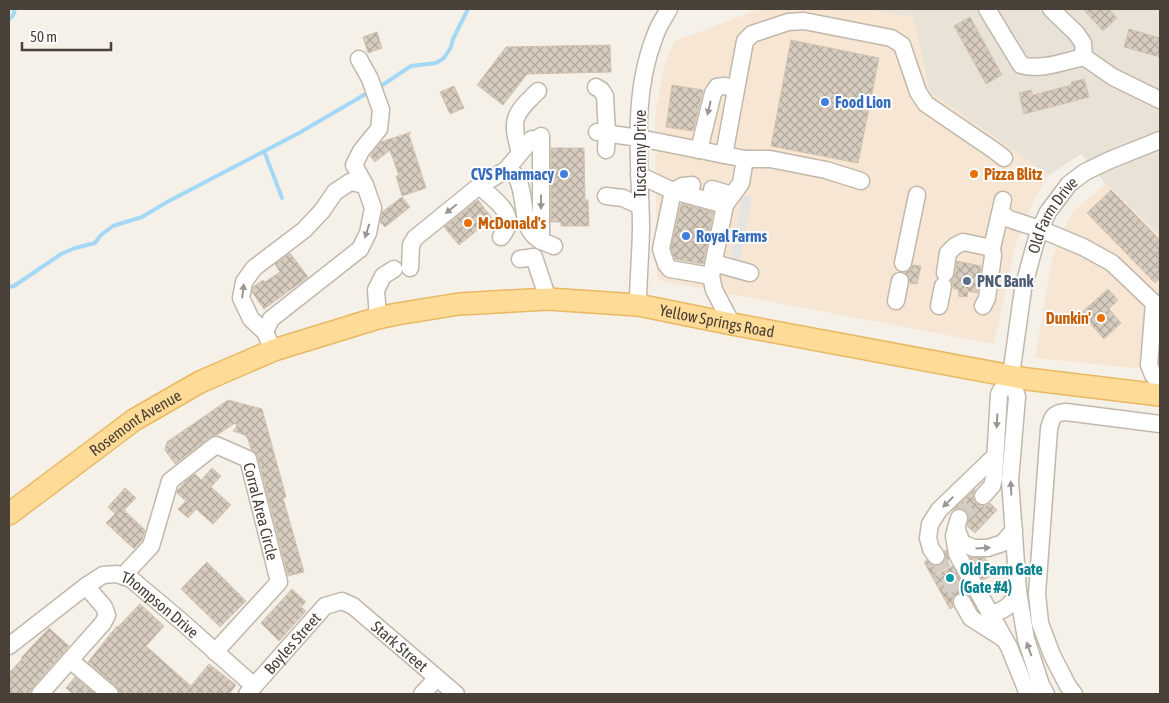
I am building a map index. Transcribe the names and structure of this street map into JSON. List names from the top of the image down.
{
  "streets": {
    "main road": ["Yellow Springs Road", "Rosemont Avenue"],
    "street": [
      "Tuscanny Drive",
      "Old Farm Drive",
      "Corral Area Circle",
      "Thompson Drive",
      "Boyles Street",
      "Stark Street"
    ]
  },
  "crossings": [
    ["Tuscanny Drive", "Yellow Springs Road"],
    ["Old Farm Drive", "Yellow Springs Road"],
    ["Yellow Springs Road", "Rosemont Avenue"],
    ["Corral Area Circle", "Thompson Drive"],
    ["Thompson Drive", "Boyles Street"],
    ["Boyles Street", "Stark Street"]
  ],
  "places": [
    "Food Lion",
    "CVS Pharmacy",
    "Pizza Blitz",
    "McDonald's",
    "Royal Farms",
    "PNC Bank",
    "Dunkin'",
    "Old Farm Gate (Gate #4)"
  ],
  "scale_bar": "50 m"
}
